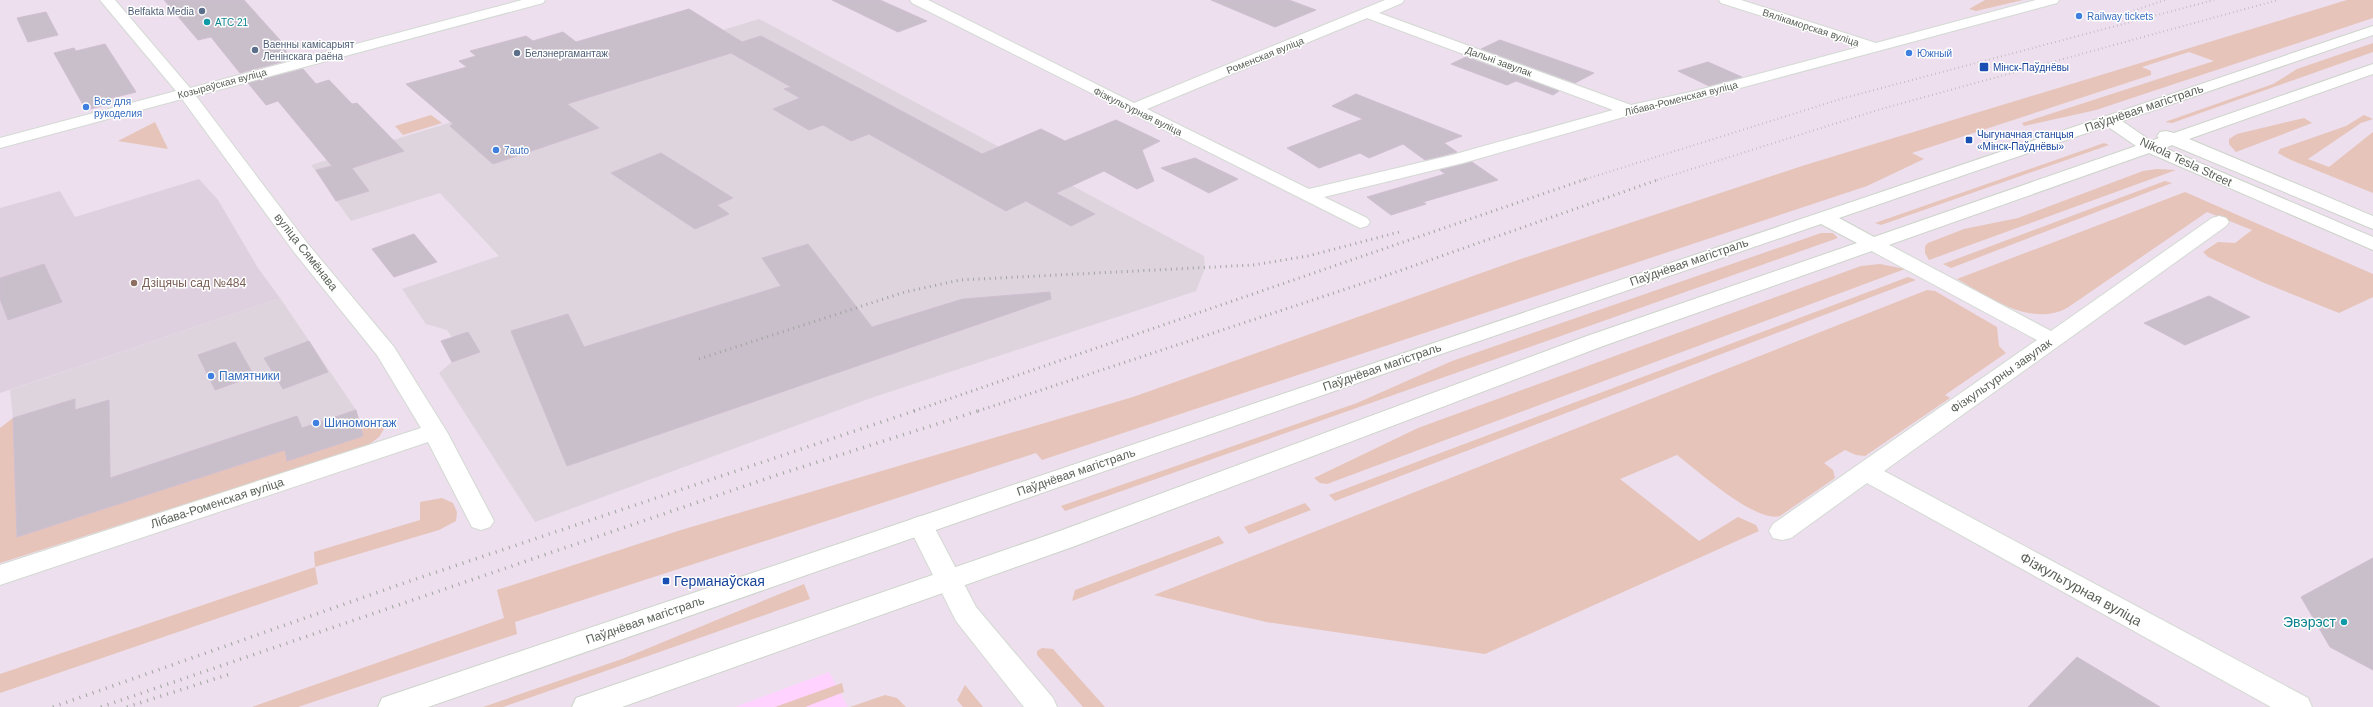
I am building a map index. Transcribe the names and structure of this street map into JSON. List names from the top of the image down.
{
  "streets": {
    "street": [
      "Вялікаморская вуліца",
      "Роменская вуліца",
      "Дальні завулак",
      "Козыраўская вуліца",
      "Лібава-Роменская вуліца",
      "Паўднёвая магістраль",
      "Фізкультурная вуліца",
      "Nikola Tesla Street",
      "вуліца Сямёнава",
      "Фізкультурны завулак"
    ]
  },
  "crossings": [
    ["Вялікаморская вуліца", "Лібава-Роменская вуліца"],
    ["Роменская вуліца", "Дальні завулак"],
    ["Роменская вуліца", "Фізкультурная вуліца"],
    ["Дальні завулак", "Лібава-Роменская вуліца"],
    ["Козыраўская вуліца", "вуліца Сямёнава"],
    ["Лібава-Роменская вуліца", "Фізкультурная вуліца"],
    ["Лібава-Роменская вуліца", "вуліца Сямёнава"],
    ["Паўднёвая магістраль", "Nikola Tesla Street"],
    ["Фізкультурная вуліца", "Фізкультурны завулак"]
  ],
  "places": {
    "other": [
      "Belfakta Media",
      "Railway tickets",
      "АТС 21",
      "Ваенны камісарыят Ленінскага раёна",
      "Белэнергамантаж",
      "Южный",
      "Все для рукоделия",
      "7auto",
      "Дзіцячы сад №484",
      "Памятники",
      "Шиномонтаж",
      "Эвэрэст"
    ],
    "transit": ["Мінск-Паўднёвы", "Чыгуначная станцыя «Мінск-Паўднёвы»", "Германаўская"]
  }
}
